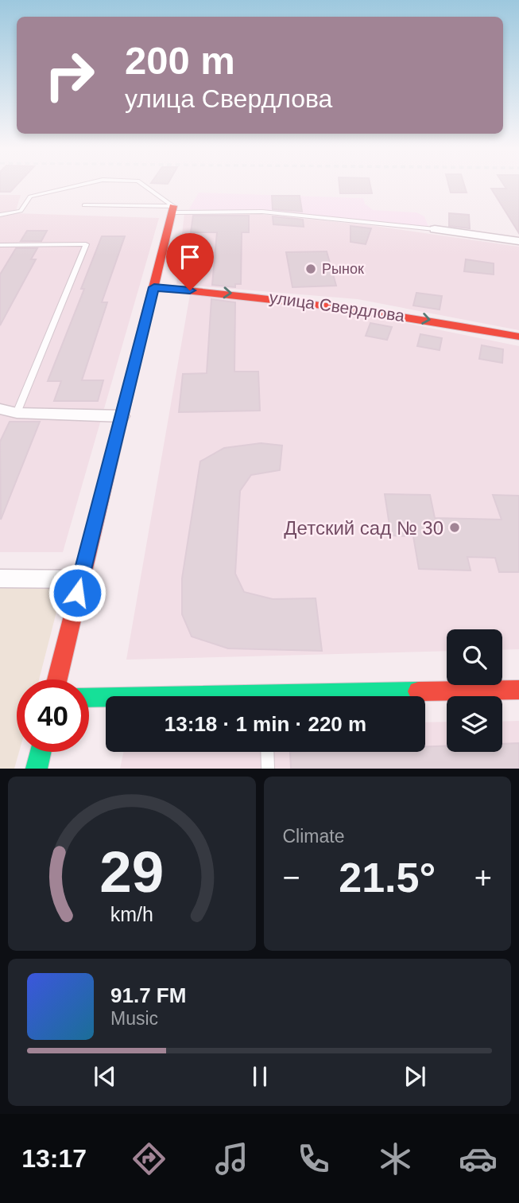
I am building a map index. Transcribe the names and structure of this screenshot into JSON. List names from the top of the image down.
{
  "streets": {
    "street": ["улица Свердлова"]
  },
  "one_way": ["улица Свердлова"],
  "places": ["Рынок", "Детский сад № 30"],
  "page": {
    "turn": ["200 m", "улица Свердлова"],
    "limit": "40",
    "trip": "13:18 · 1 min · 220 m",
    "tile": "Climate",
    "heat": ["−", "21.5°", "+"],
    "song": ["91.7 FM", "Music"],
    "tabs": "13:17",
    "gauge": ["29", "km/h"]
  }
}
